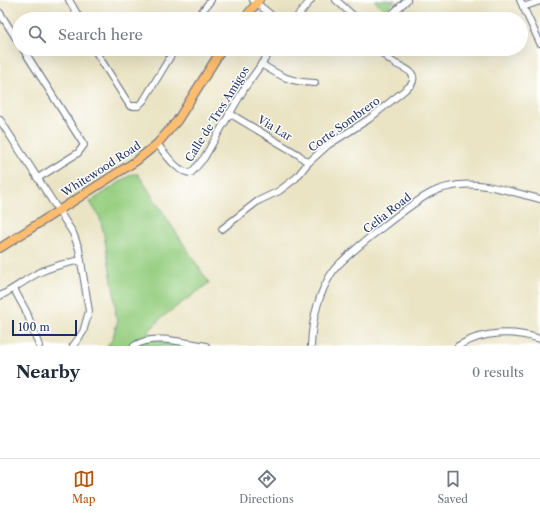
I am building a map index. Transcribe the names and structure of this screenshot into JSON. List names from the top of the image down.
{
  "streets": {
    "main road": ["Whitewood Road"],
    "street": [
      "Calle de Tres Amigos",
      "Corte Sombrero",
      "Via Lar",
      "Celia Road"
    ]
  },
  "crossings": [
    ["Calle de Tres Amigos", "Via Lar"],
    ["Calle de Tres Amigos", "Whitewood Road"],
    ["Corte Sombrero", "Via Lar"]
  ],
  "scale_bar": "100 m",
  "page": {
    "search": "Search here",
    "scale": "100 m",
    "heading": ["Nearby", "0 results"],
    "nav": ["Map", "Directions", "Saved"]
  }
}
